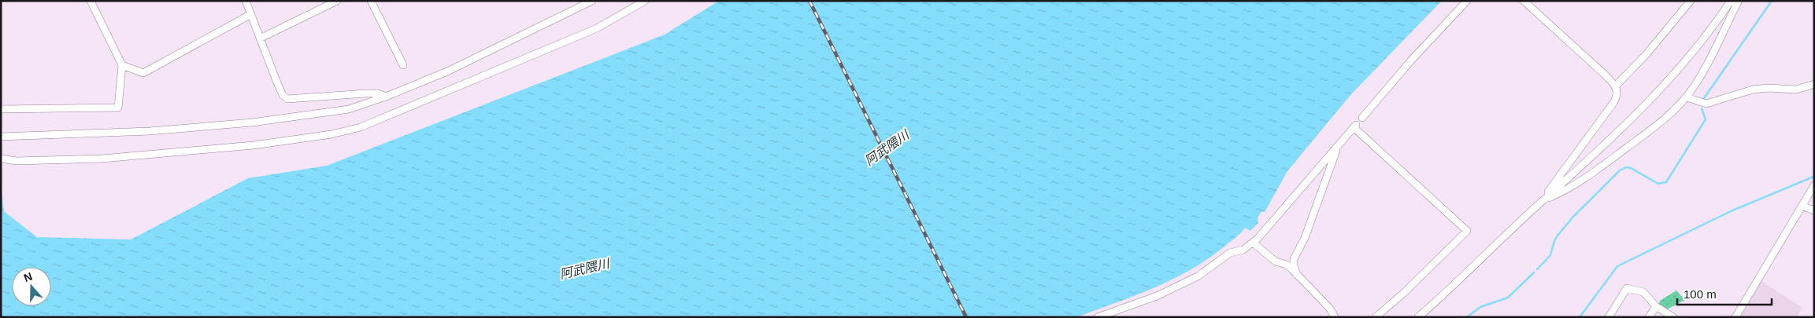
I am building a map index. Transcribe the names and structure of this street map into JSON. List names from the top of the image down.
{
  "water": ["阿武隈川"],
  "scale_bar": "100 m",
  "north": "top"
}
